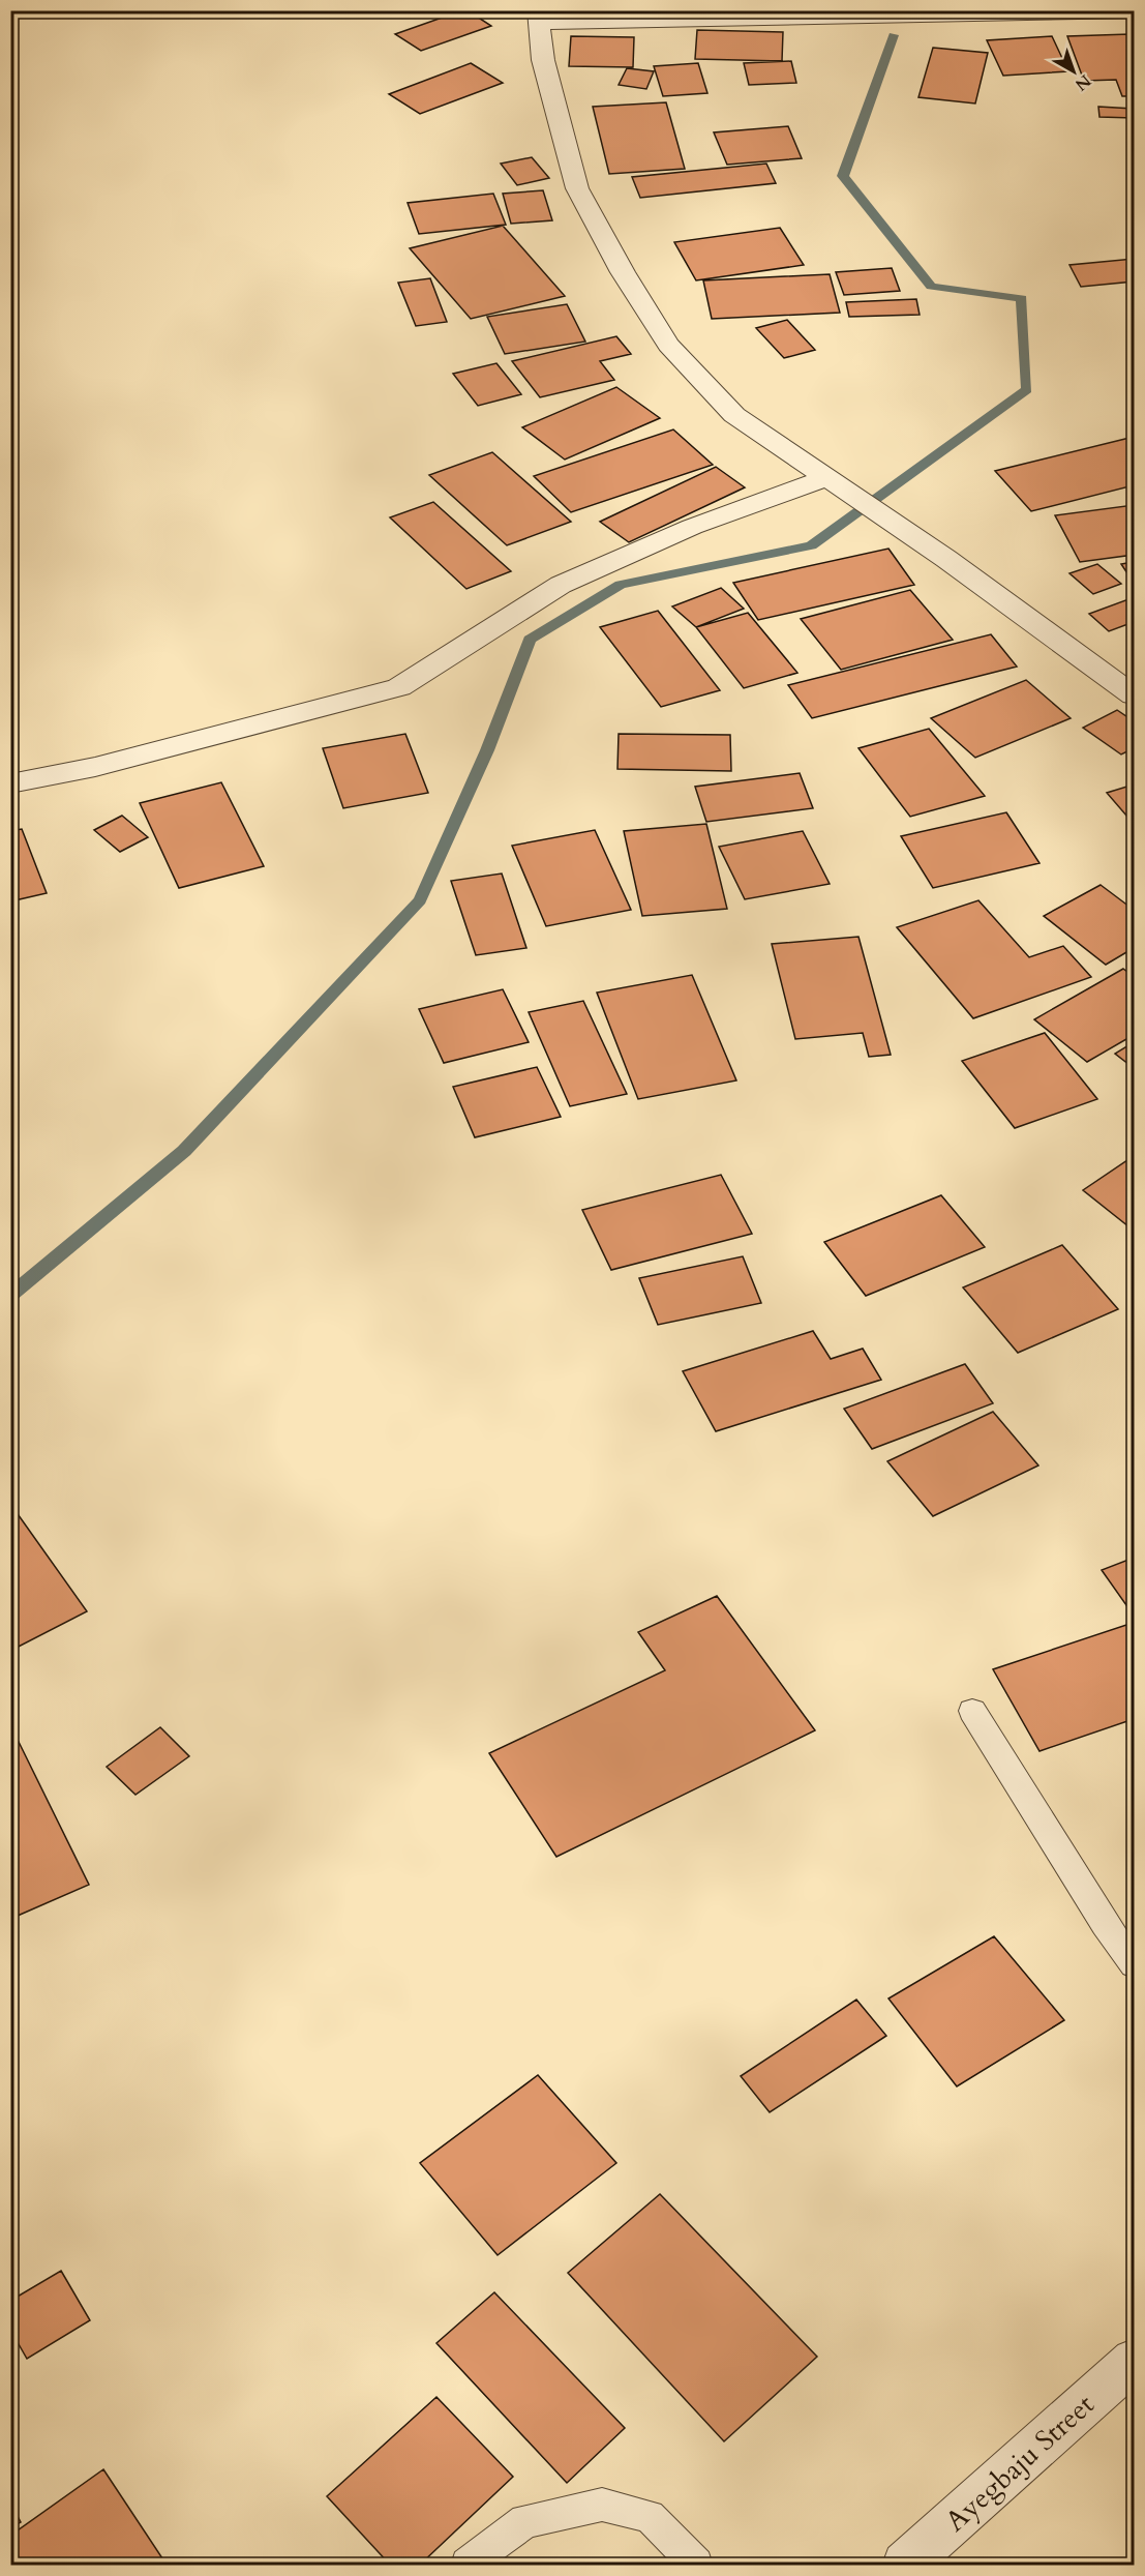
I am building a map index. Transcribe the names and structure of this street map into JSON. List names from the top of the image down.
{
  "streets": {
    "street": ["Ayegbaju Street"]
  },
  "north": "bottom right"
}
